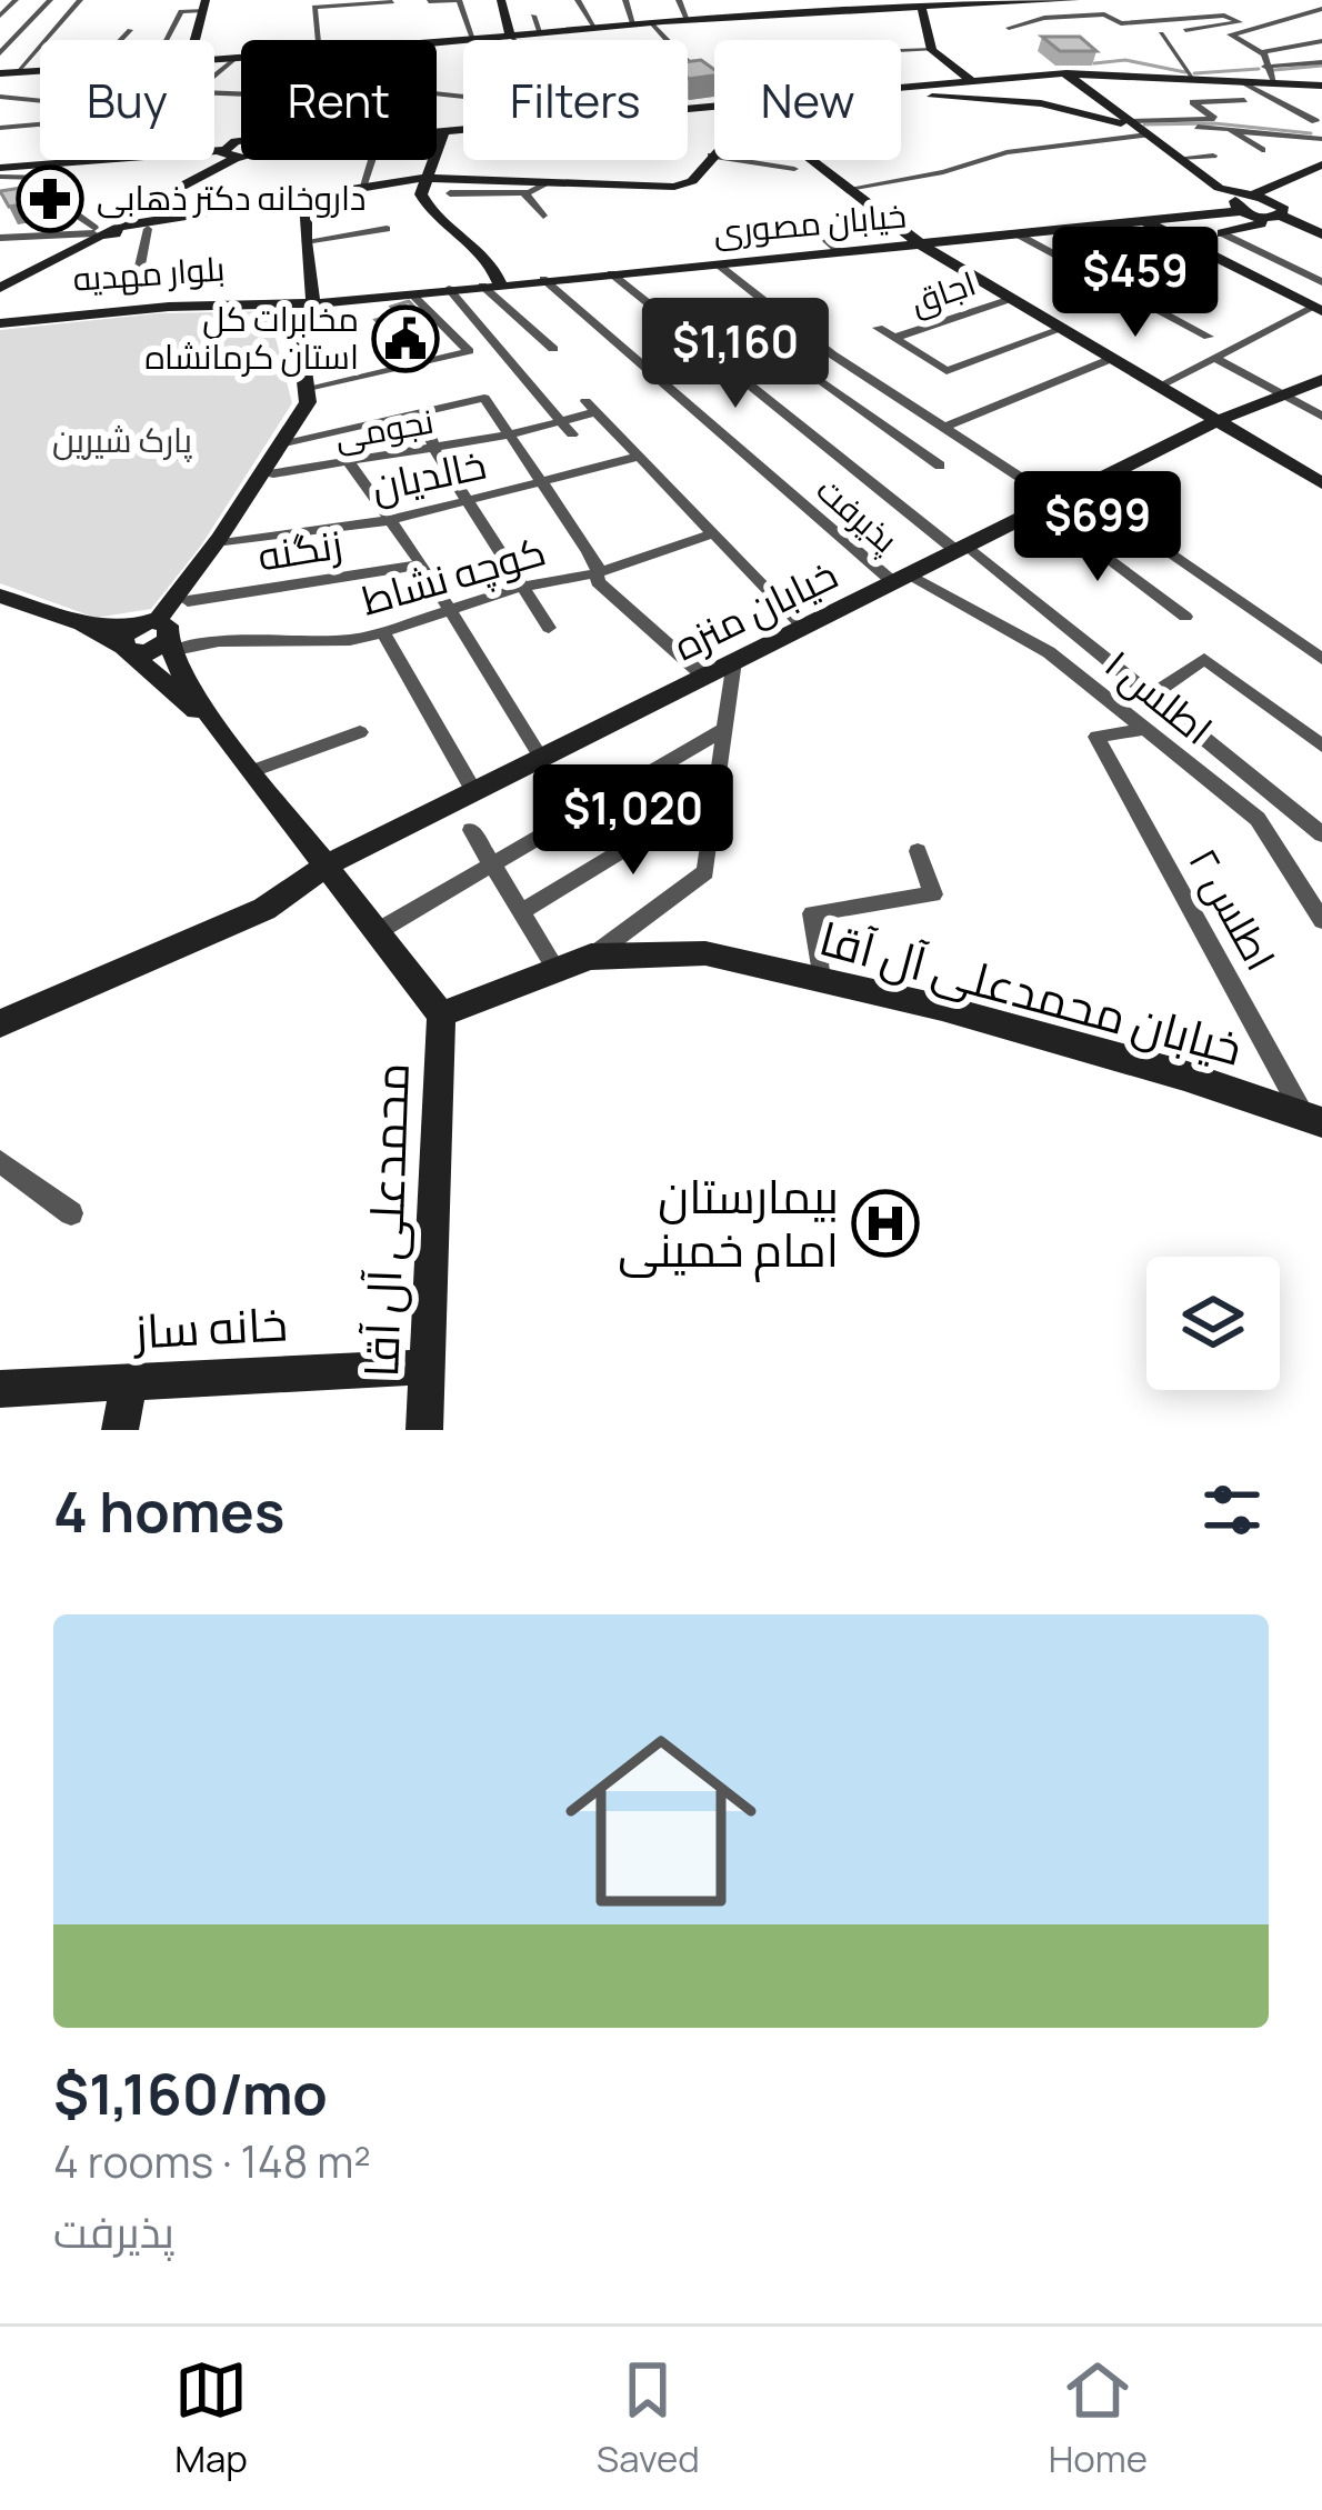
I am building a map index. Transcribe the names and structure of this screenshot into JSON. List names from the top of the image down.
{
  "streets": {
    "main road": [
      "خیابان مصوری",
      "بلوار مهدیه",
      "خیابان منزه",
      "خیابان محمدعلی آل آقا",
      "محمدعلی آل آقا",
      "خانه ساز"
    ],
    "street": [
      "اجاق",
      "نجومی",
      "خالدیان",
      "پذیرفت",
      "زنگنه",
      "کوچه نشاط",
      "اطلس ۱",
      "اطلس ۲"
    ]
  },
  "crossings": [
    ["خیابان مصوری", "بلوار مهدیه"],
    ["خیابان مصوری", "پذیرفت"],
    ["نجومی", "خالدیان"],
    ["پذیرفت", "خیابان منزه"],
    ["پذیرفت", "اطلس ۱"],
    ["خیابان منزه", "اطلس ۱"],
    ["اطلس ۱", "اطلس ۲"],
    ["اطلس ۲", "خیابان محمدعلی آل آقا"],
    ["خیابان محمدعلی آل آقا", "محمدعلی آل آقا"],
    ["محمدعلی آل آقا", "خانه ساز"]
  ],
  "parks": ["پارک شیرین"],
  "places": {
    "pharmacy": ["داروخانه دکتر ذهابی"],
    "public building": ["مخابرات کل استان کرمانشاه"],
    "hospital": ["بیمارستان امام خمینی"]
  },
  "page": {
    "chip": [
      "Buy",
      "Rent",
      "Filters",
      "New"
    ],
    "price": [
      "$459",
      "$1,160",
      "$699",
      "$1,020"
    ],
    "heading": "4 homes",
    "list": [
      {
        "name": "$1,160/mo",
        "note": "4 rooms · 148 m² · پذیرفت"
      }
    ],
    "tabs": ["Map", "Saved", "Home"]
  }
}
